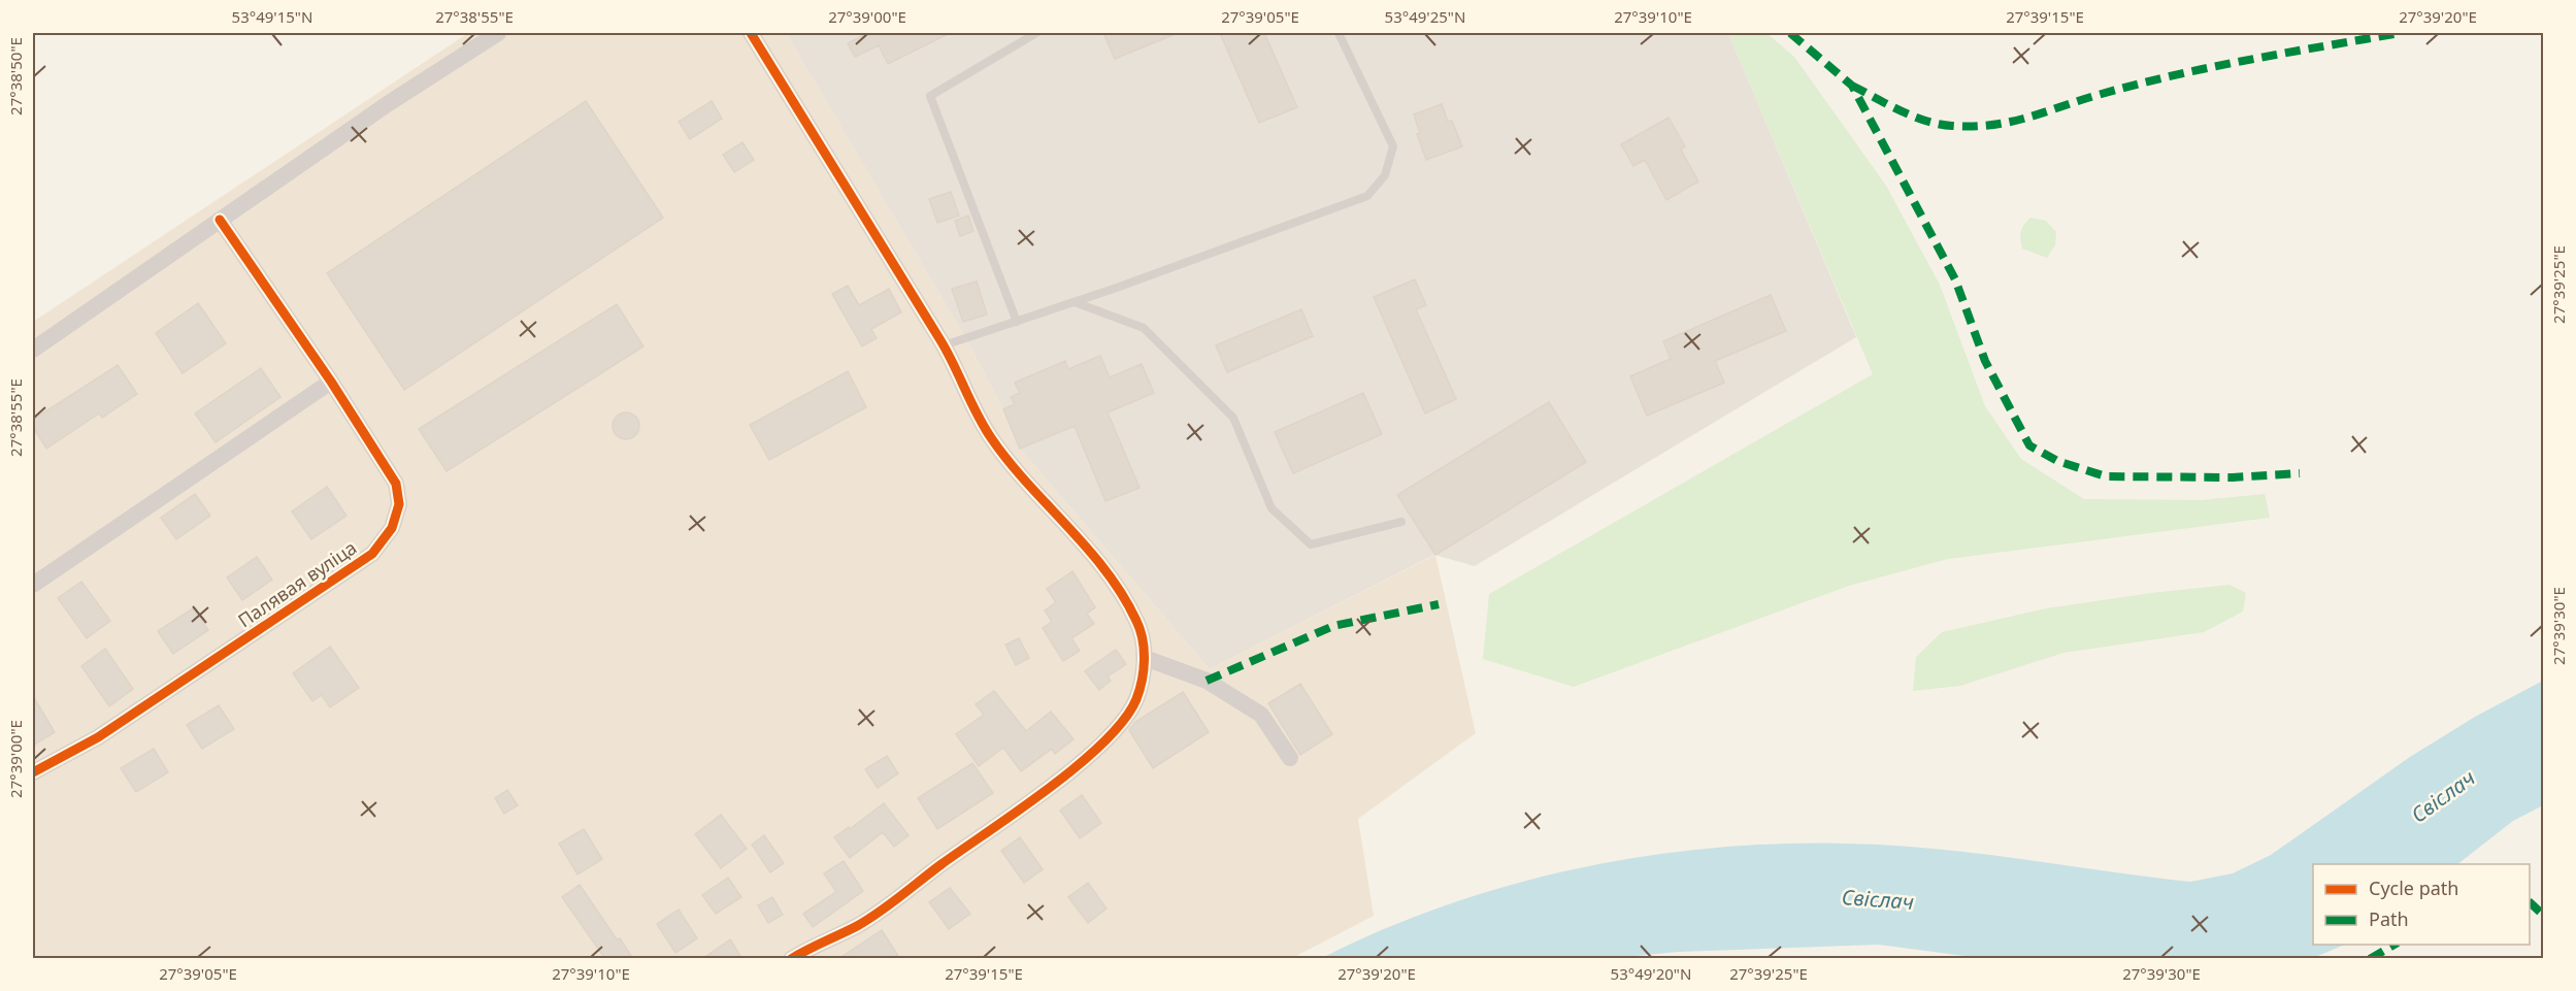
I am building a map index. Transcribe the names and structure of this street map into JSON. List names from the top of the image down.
{
  "streets": {
    "street": ["Палявая вуліца"]
  },
  "water": ["Свіслач"],
  "legend": ["Cycle path", "Path"],
  "coordinates": [
    "53°49'15\"N",
    "27°38'55\"E",
    "27°39'00\"E",
    "27°39'05\"E",
    "53°49'25\"N",
    "27°39'10\"E",
    "27°39'15\"E",
    "27°39'20\"E",
    "27°38'50\"E",
    "27°39'25\"E",
    "27°39'30\"E",
    "53°49'20\"N"
  ]
}
